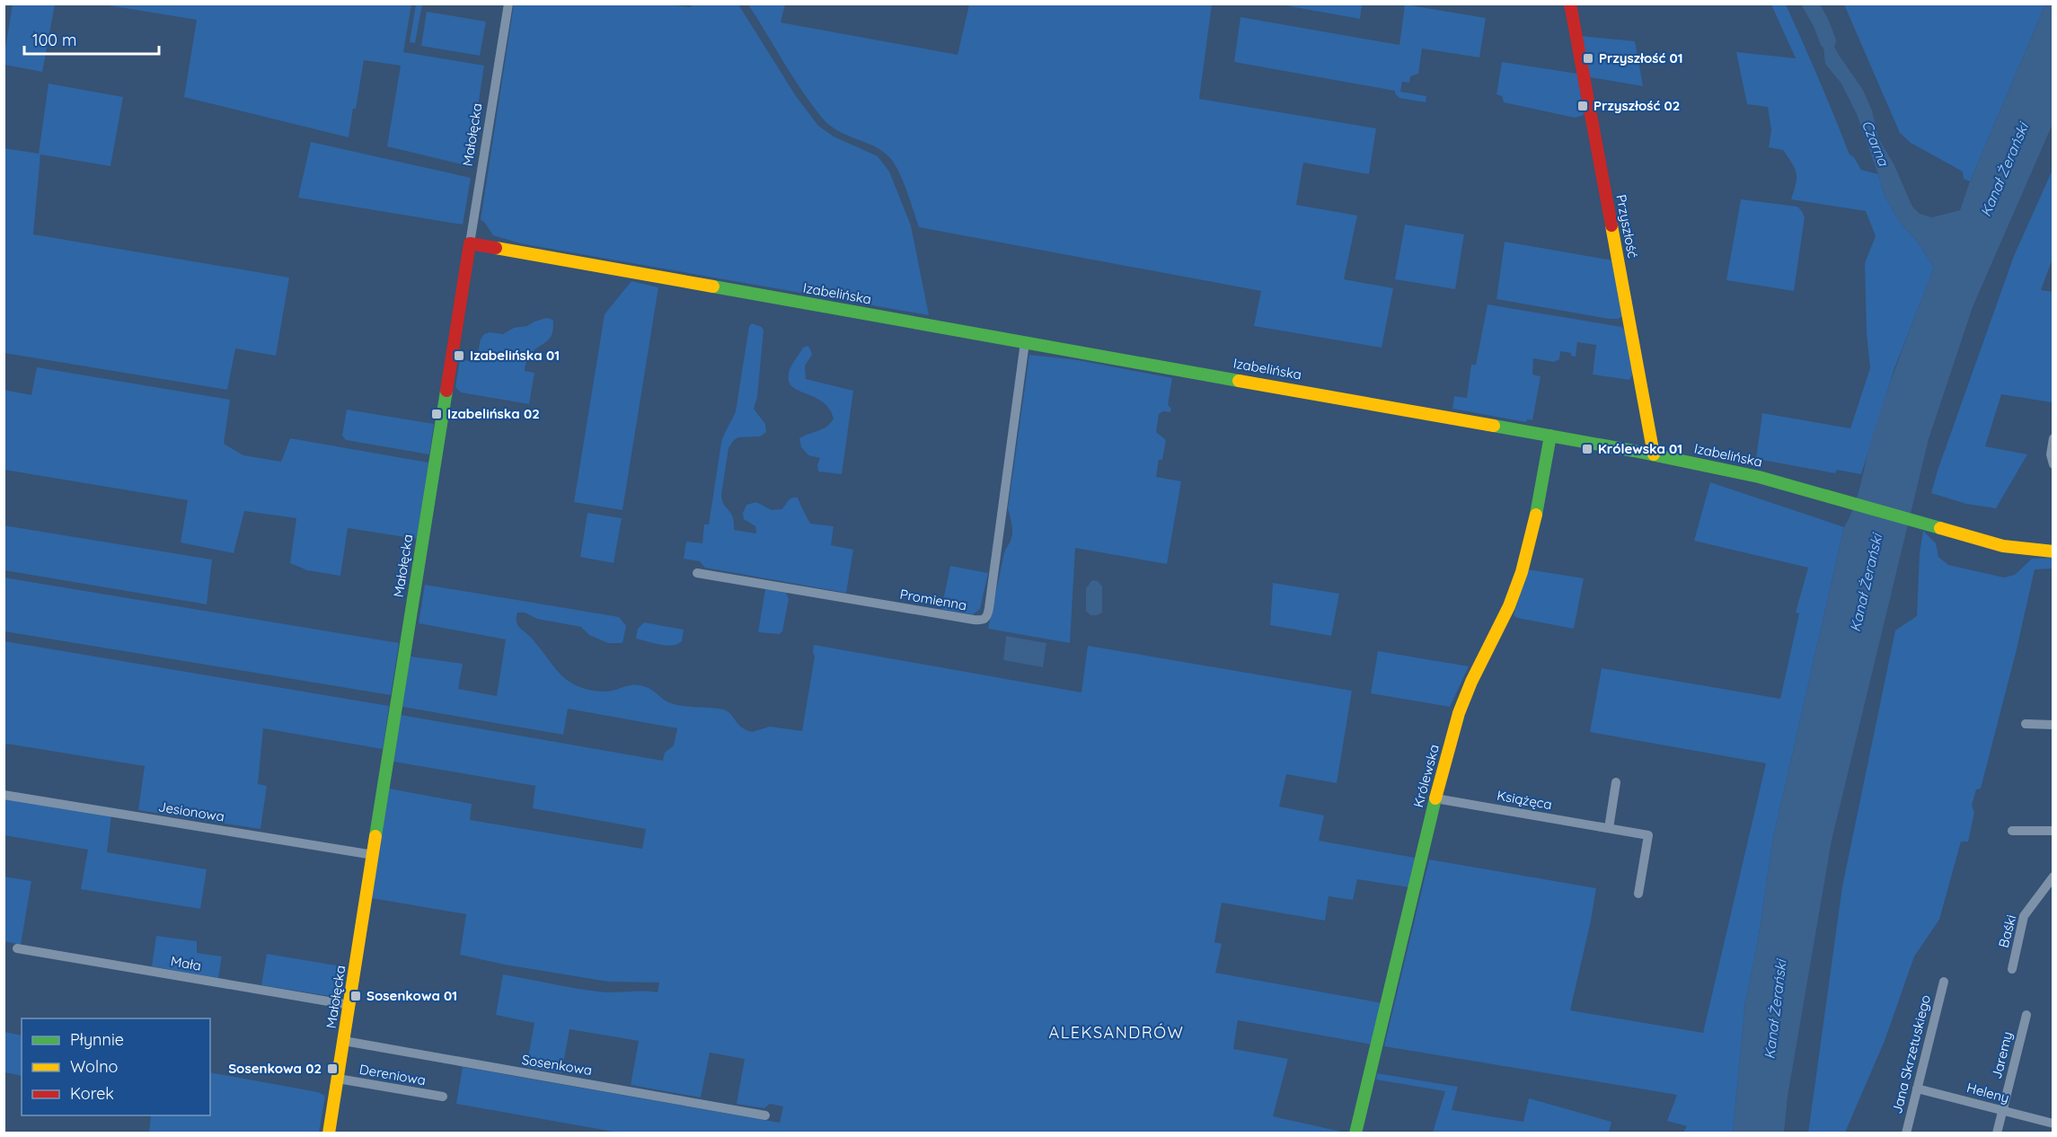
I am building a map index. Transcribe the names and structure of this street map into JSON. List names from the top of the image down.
{
  "streets": {
    "street": [
      "Małołęcka",
      "Przyszłość",
      "Izabelińska",
      "Promienna",
      "Królewska",
      "Książęca",
      "Jesionowa",
      "Baśki",
      "Mała",
      "Jana Skrzetuskiego",
      "Jaremy",
      "Sosenkowa",
      "Dereniowa",
      "Heleny"
    ]
  },
  "crossings": [
    ["Małołęcka", "Izabelińska"],
    ["Małołęcka", "Jesionowa"],
    ["Małołęcka", "Mała"],
    ["Małołęcka", "Sosenkowa"],
    ["Małołęcka", "Dereniowa"],
    ["Przyszłość", "Izabelińska"],
    ["Izabelińska", "Promienna"],
    ["Izabelińska", "Królewska"],
    ["Królewska", "Książęca"],
    ["Jana Skrzetuskiego", "Heleny"],
    ["Jaremy", "Heleny"]
  ],
  "districts": ["ALEKSANDRÓW"],
  "water": ["Czarna", "Kanał Żerański"],
  "places": {
    "transit": [
      "Przyszłość 01",
      "Przyszłość 02",
      "Izabelińska 01",
      "Izabelińska 02",
      "Królewska 01",
      "Sosenkowa 01",
      "Sosenkowa 02"
    ]
  },
  "legend": ["Płynnie", "Wolno", "Korek"],
  "scale_bar": "100 m"
}
